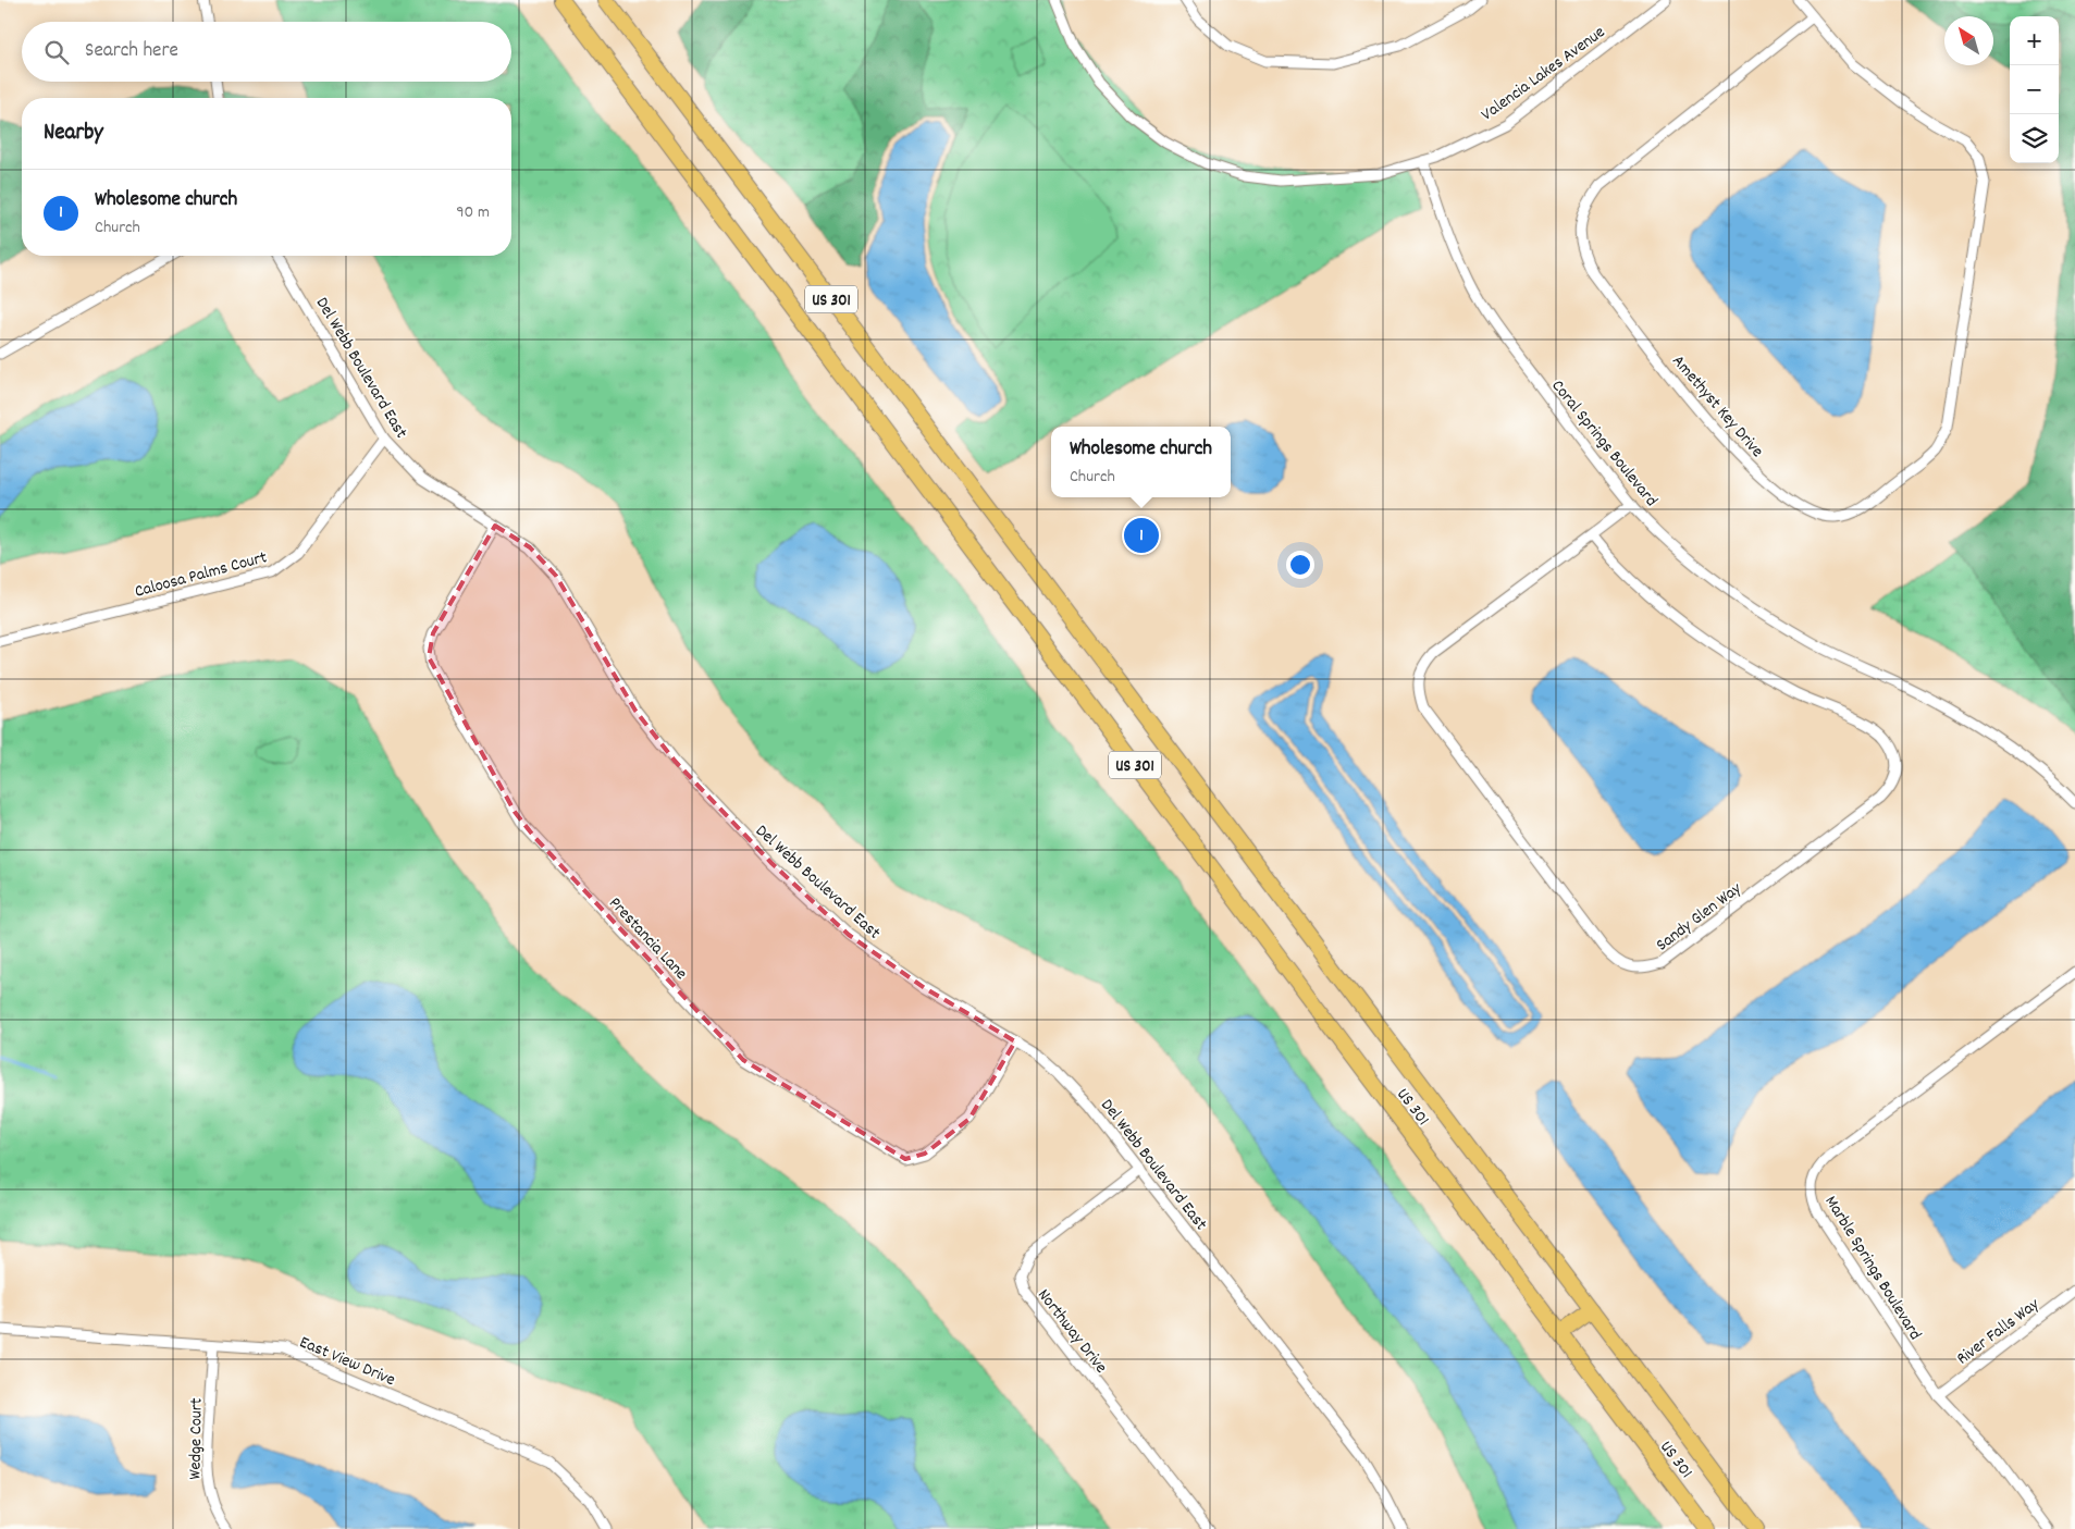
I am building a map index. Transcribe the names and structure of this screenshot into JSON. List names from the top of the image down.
{
  "streets": {
    "main road": ["US 301"],
    "street": [
      "Valencia Lakes Avenue",
      "Del Webb Boulevard East",
      "Amethyst Key Drive",
      "Coral Springs Boulevard",
      "Caloosa Palms Court",
      "Sandy Glen Way",
      "Prestancia Lane",
      "Marble Springs Boulevard",
      "Northway Drive",
      "River Falls Way",
      "East View Drive",
      "Wedge Court"
    ]
  },
  "crossings": [
    ["Valencia Lakes Avenue", "Coral Springs Boulevard"],
    ["Del Webb Boulevard East", "Caloosa Palms Court"],
    ["Del Webb Boulevard East", "Prestancia Lane"],
    ["Del Webb Boulevard East", "Northway Drive"],
    ["Coral Springs Boulevard", "Sandy Glen Way"],
    ["Marble Springs Boulevard", "River Falls Way"],
    ["East View Drive", "Wedge Court"]
  ],
  "north": "top left",
  "page": {
    "map_buttons": ["+", "−"],
    "search": "Search here",
    "heading": "Nearby",
    "list": [
      {
        "mark": "1",
        "name": "Wholesome church",
        "note": "Church",
        "value": "90 m"
      }
    ],
    "popup": ["Wholesome church", "Church"],
    "pins": "1"
  }
}
